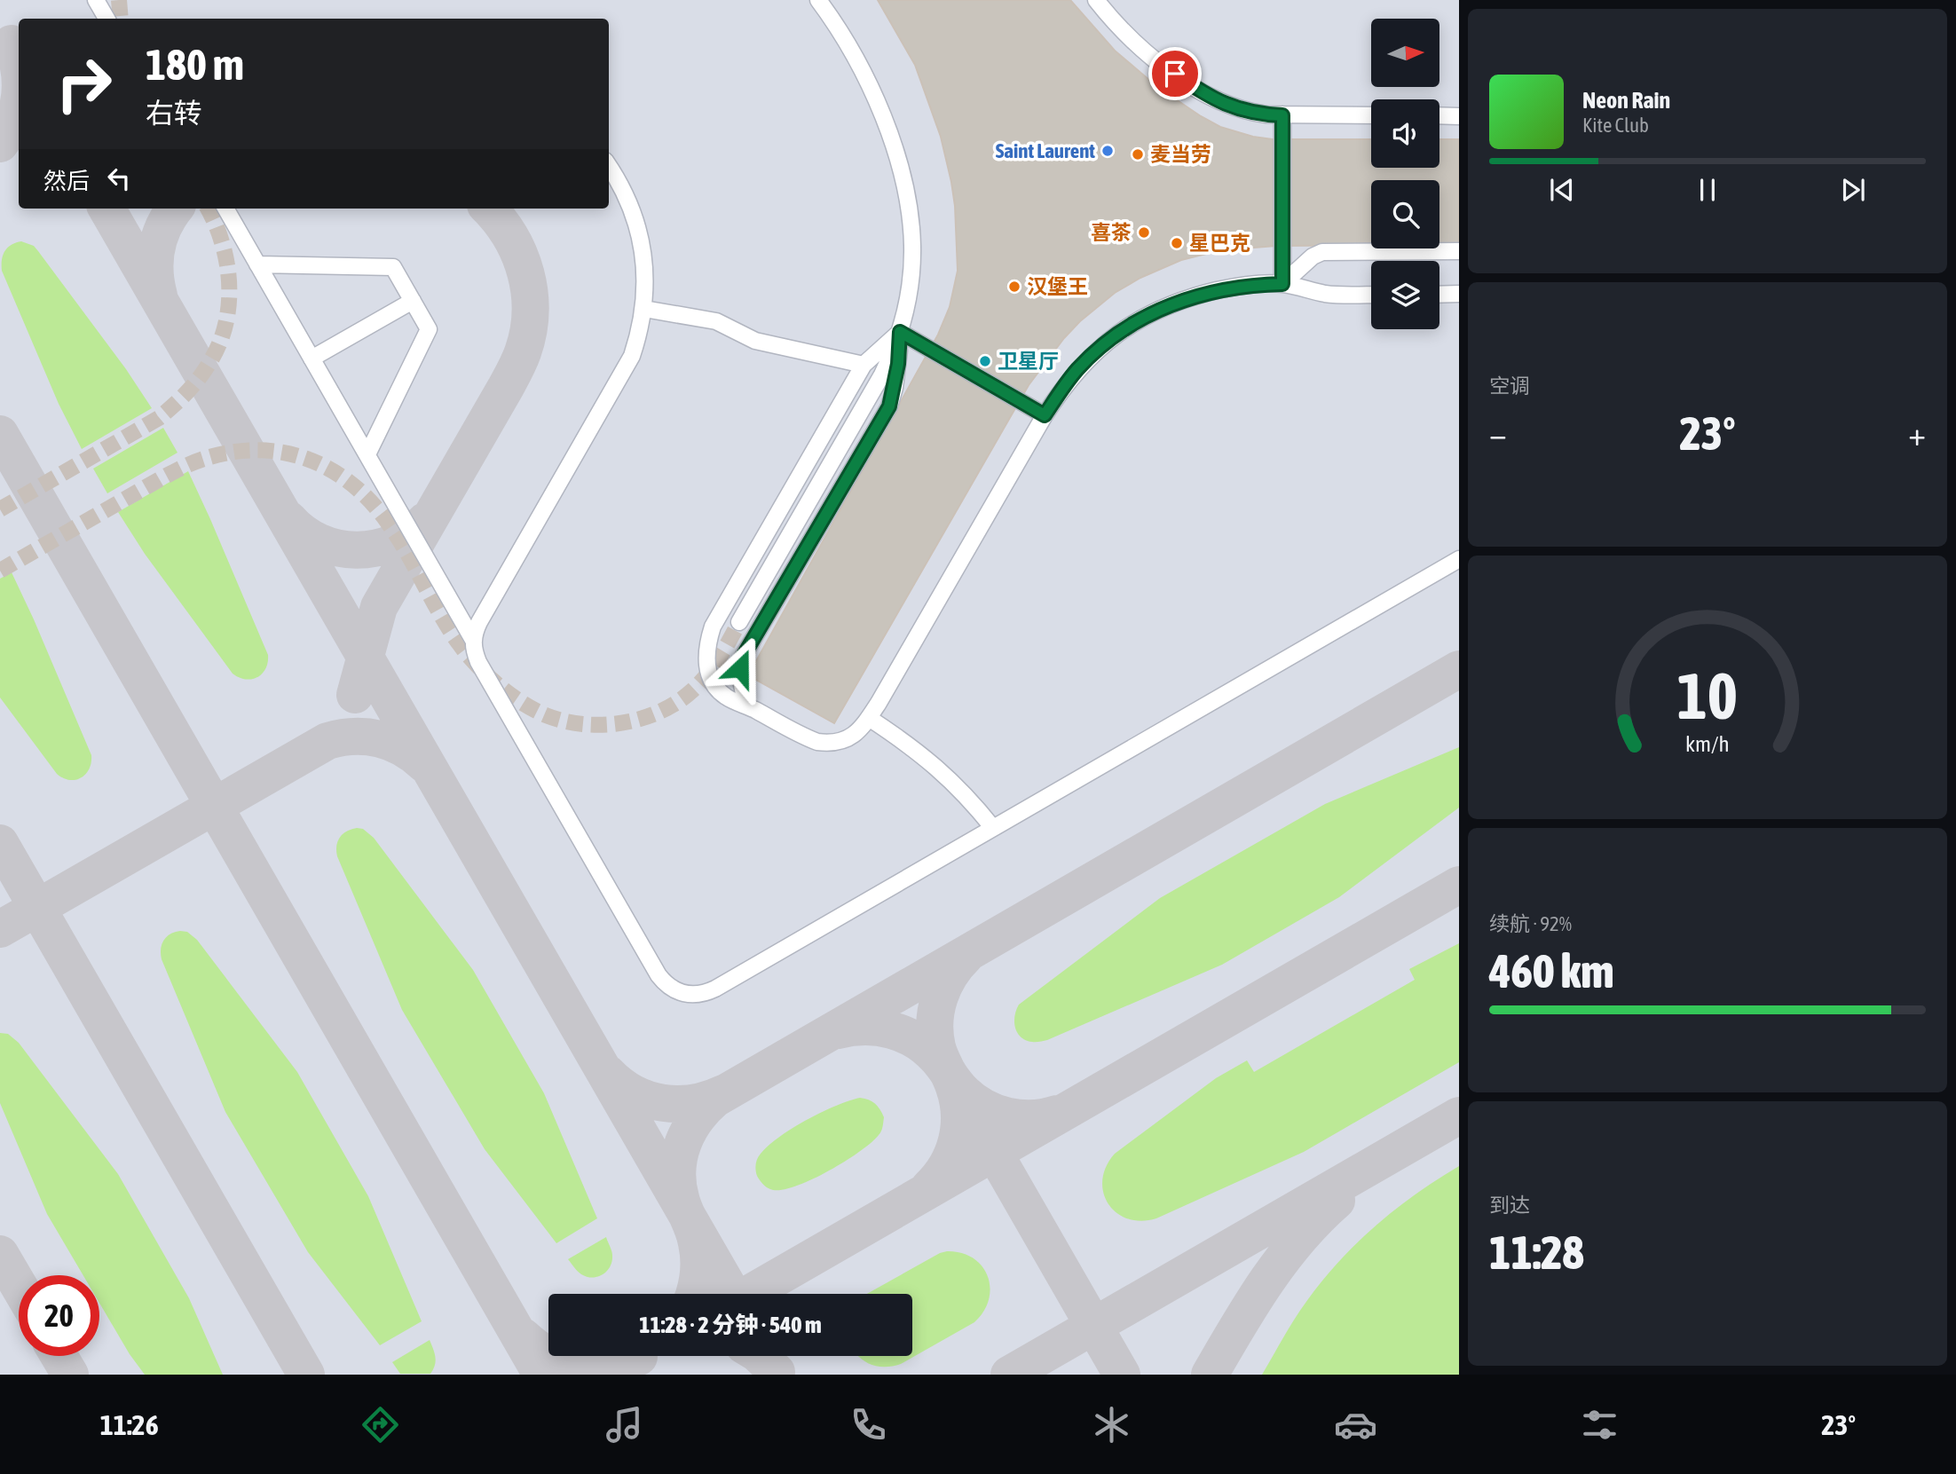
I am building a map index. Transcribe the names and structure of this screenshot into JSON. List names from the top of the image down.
{
  "places": [
    "Saint Laurent",
    "麦当劳",
    "喜茶",
    "星巴克",
    "汉堡王",
    "卫星厅"
  ],
  "north": "right",
  "page": {
    "turn": ["180 m", "右转"],
    "song": ["Neon Rain", "Kite Club"],
    "then": "然后",
    "tile": [
      "空调",
      ["续航 · 92%", "460 km"],
      ["到达", "11:28"]
    ],
    "heat": ["−", "23°", "+"],
    "limit": "20",
    "trip": "11:28 · 2 分钟 · 540 m",
    "tabs": ["11:26", "23°"],
    "gauge": ["10", "km/h"]
  }
}
